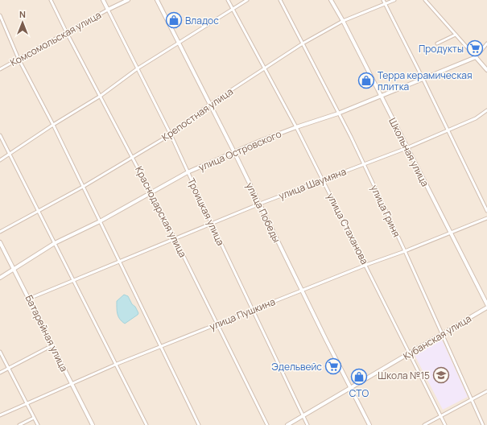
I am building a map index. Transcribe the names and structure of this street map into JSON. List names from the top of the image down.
{
  "streets": {
    "street": [
      "Комсомольская улица",
      "Крепостная улица",
      "улица Островского",
      "Школьная улица",
      "улица Шаумяна",
      "улица Гриня",
      "Краснодарская улица",
      "Троицкая улица",
      "улица Победы",
      "улица Стаханова",
      "улица Пушкина",
      "Батарейная улица",
      "Кубанская улица"
    ]
  },
  "crossings": [
    ["Комсомольская улица", "Краснодарская улица"],
    ["Комсомольская улица", "Троицкая улица"],
    ["Крепостная улица", "Школьная улица"],
    ["Крепостная улица", "улица Гриня"],
    ["Крепостная улица", "Краснодарская улица"],
    ["Крепостная улица", "Троицкая улица"],
    ["Крепостная улица", "улица Победы"],
    ["Крепостная улица", "улица Стаханова"],
    ["улица Островского", "Школьная улица"],
    ["улица Островского", "улица Гриня"],
    ["улица Островского", "Краснодарская улица"],
    ["улица Островского", "Троицкая улица"],
    ["улица Островского", "улица Победы"],
    ["улица Островского", "улица Стаханова"],
    ["улица Островского", "Батарейная улица"],
    ["Школьная улица", "улица Шаумяна"],
    ["Школьная улица", "улица Пушкина"],
    ["улица Шаумяна", "улица Гриня"],
    ["улица Шаумяна", "Краснодарская улица"],
    ["улица Шаумяна", "Троицкая улица"],
    ["улица Шаумяна", "улица Победы"],
    ["улица Шаумяна", "улица Стаханова"],
    ["улица Шаумяна", "Батарейная улица"],
    ["улица Гриня", "улица Пушкина"],
    ["улица Гриня", "Кубанская улица"],
    ["Краснодарская улица", "улица Пушкина"],
    ["Троицкая улица", "улица Пушкина"],
    ["Троицкая улица", "Кубанская улица"],
    ["улица Победы", "улица Пушкина"],
    ["улица Победы", "Кубанская улица"],
    ["улица Стаханова", "улица Пушкина"],
    ["улица Стаханова", "Кубанская улица"],
    ["улица Пушкина", "Батарейная улица"]
  ],
  "places": {
    "shop": ["Владос", "Терра керамическая плитка", "СТО"],
    "supermarket": ["Продукты", "Эдельвейс"],
    "school or university": ["Школа №15"]
  },
  "north": "top"
}
